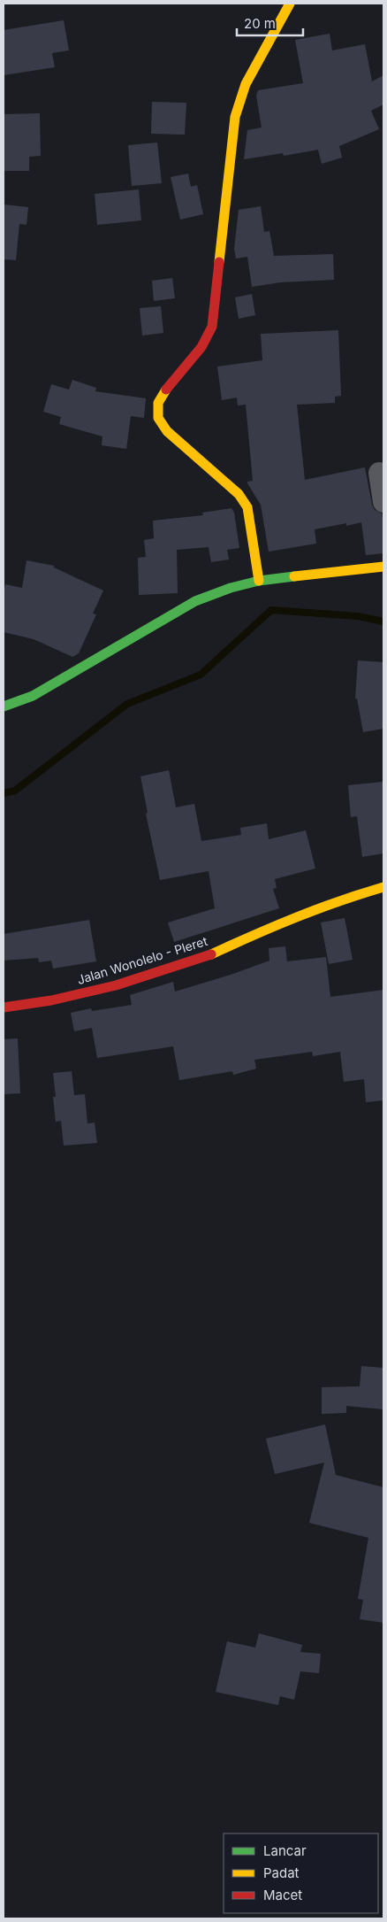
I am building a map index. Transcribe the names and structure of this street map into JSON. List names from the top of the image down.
{
  "streets": {
    "street": ["Jalan Wonolelo - Pleret"]
  },
  "legend": ["Lancar", "Padat", "Macet"],
  "scale_bar": "20 m"
}
